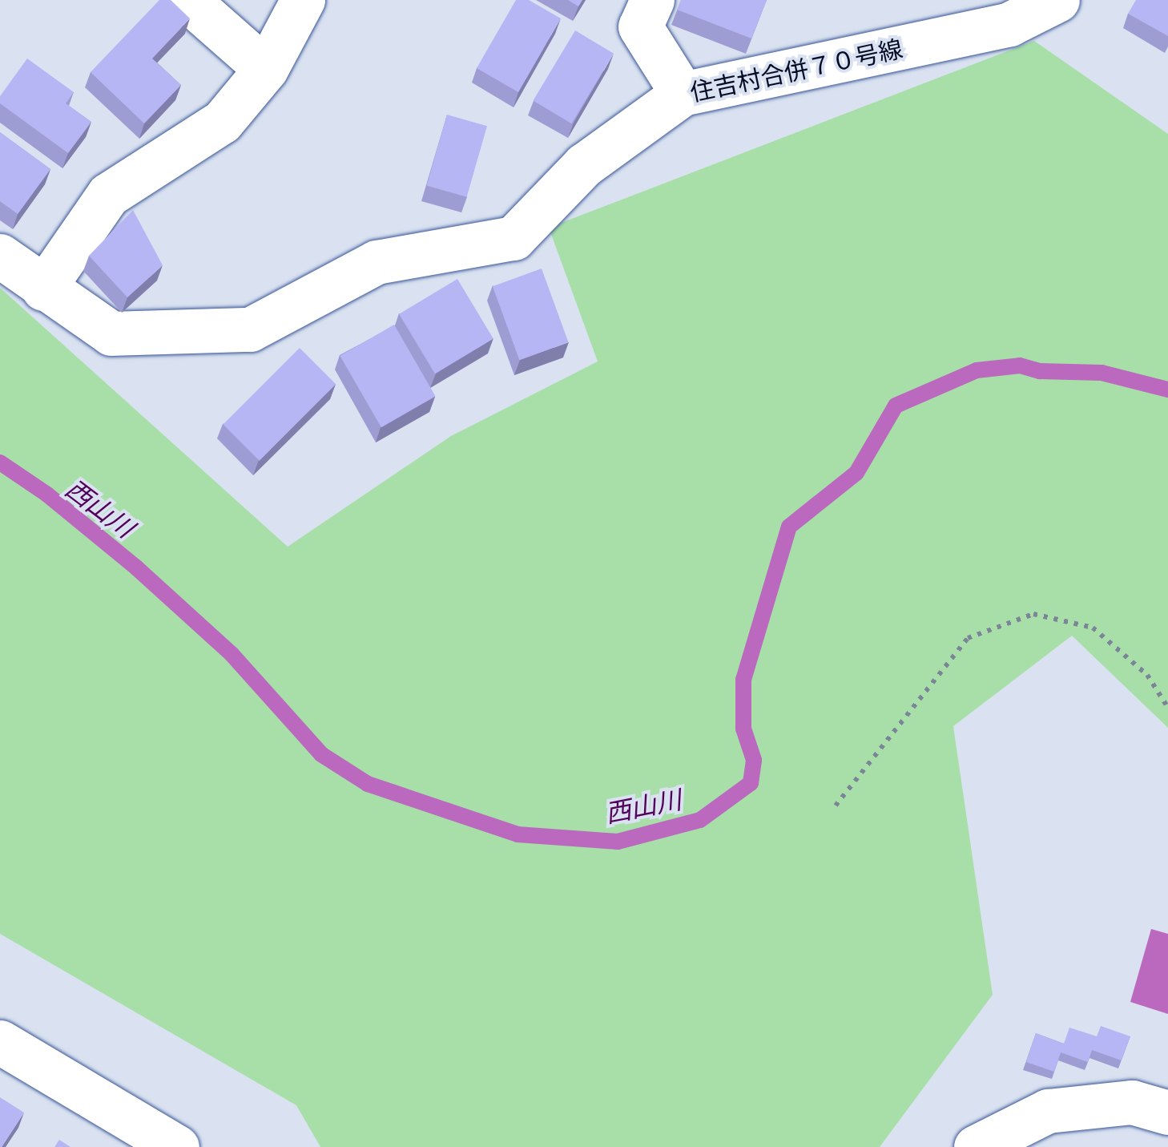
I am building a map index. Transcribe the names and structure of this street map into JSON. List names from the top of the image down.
{
  "streets": {
    "street": ["住吉村合併７０号線"]
  },
  "water": ["西山川"]
}
